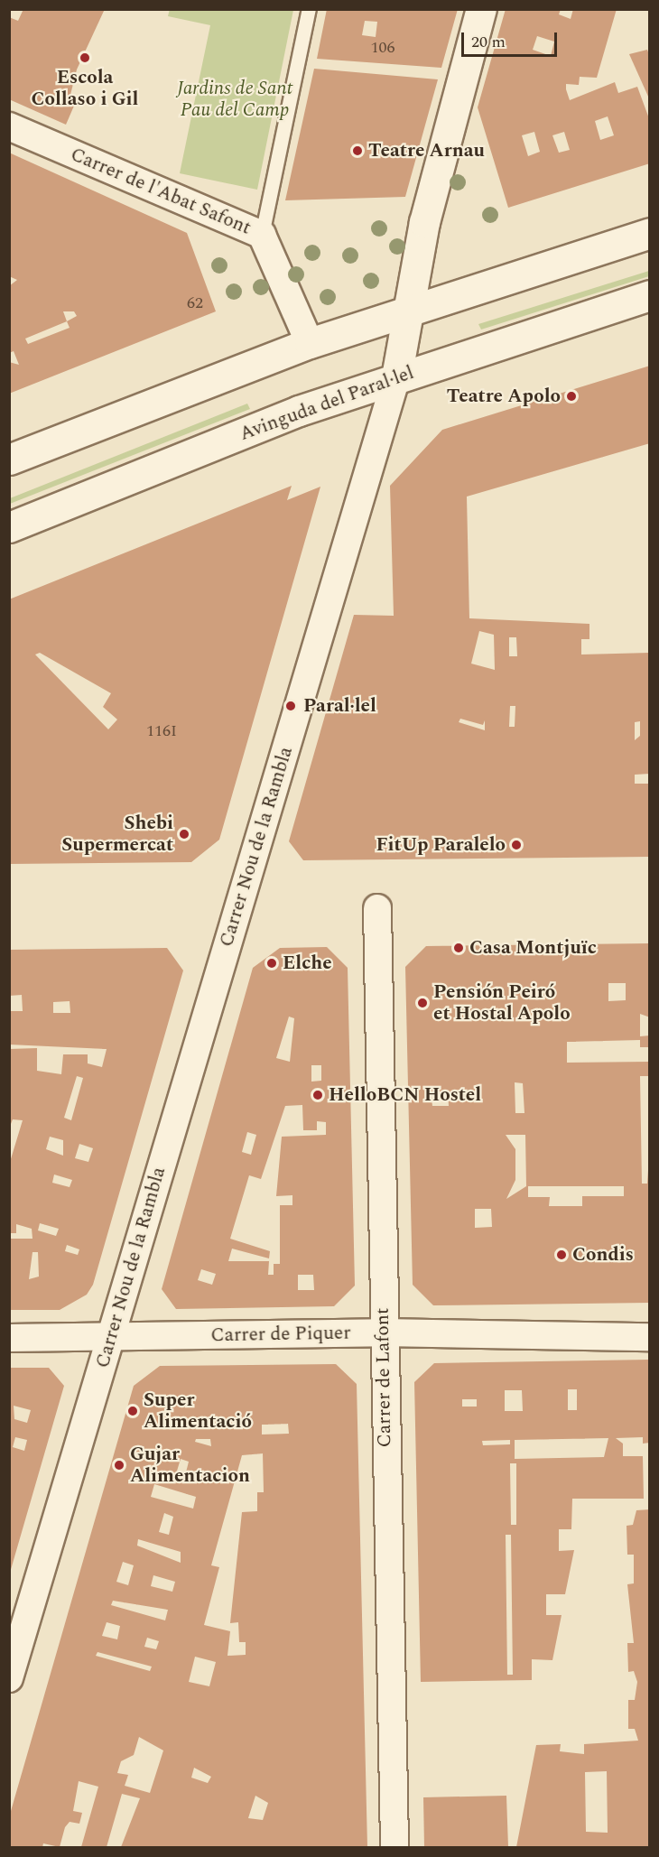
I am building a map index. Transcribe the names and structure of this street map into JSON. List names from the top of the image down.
{
  "streets": {
    "main road": ["Avinguda del Paral·lel", "Carrer Nou de la Rambla"],
    "street": ["Carrer de l'Abat Safont", "Carrer de Piquer", "Carrer de Lafont"]
  },
  "crossings": [
    ["Avinguda del Paral·lel", "Carrer Nou de la Rambla"],
    ["Carrer Nou de la Rambla", "Carrer de Piquer"],
    ["Carrer de Piquer", "Carrer de Lafont"]
  ],
  "parks": ["Jardins de Sant Pau del Camp"],
  "places": [
    "Escola Collaso i Gil",
    "Teatre Arnau",
    "Teatre Apolo",
    "Paral·lel",
    "Shebi Supermercat",
    "FitUp Paralelo",
    "Casa Montjuïc",
    "Elche",
    "Pensión Peiró et Hostal Apolo",
    "HelloBCN Hostel",
    "Condis",
    "Super Alimentació",
    "Gujar Alimentacion"
  ],
  "house_numbers": ["106", "62", "116I"],
  "scale_bar": "20 m"
}
